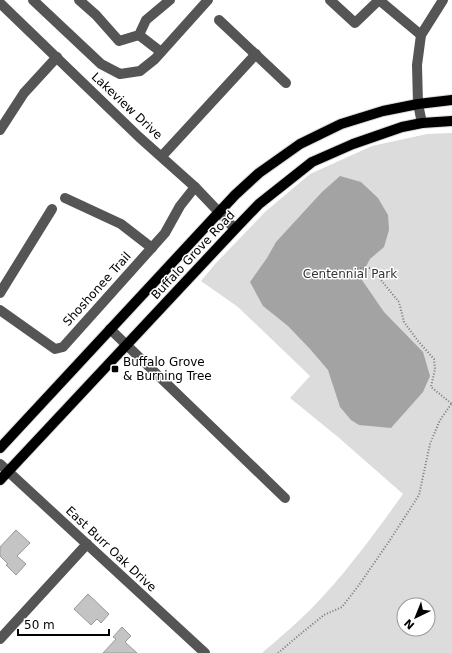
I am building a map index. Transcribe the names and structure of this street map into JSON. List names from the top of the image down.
{
  "streets": {
    "main road": ["Buffalo Grove Road"],
    "street": ["Lakeview Drive", "Shoshonee Trail", "East Burr Oak Drive"]
  },
  "crossings": [
    ["Lakeview Drive", "Buffalo Grove Road"],
    ["Lakeview Drive", "Shoshonee Trail"],
    ["Buffalo Grove Road", "East Burr Oak Drive"]
  ],
  "parks": ["Centennial Park"],
  "places": {
    "transit": ["Buffalo Grove & Burning Tree"]
  },
  "scale_bar": "50 m",
  "north": "bottom left"
}
